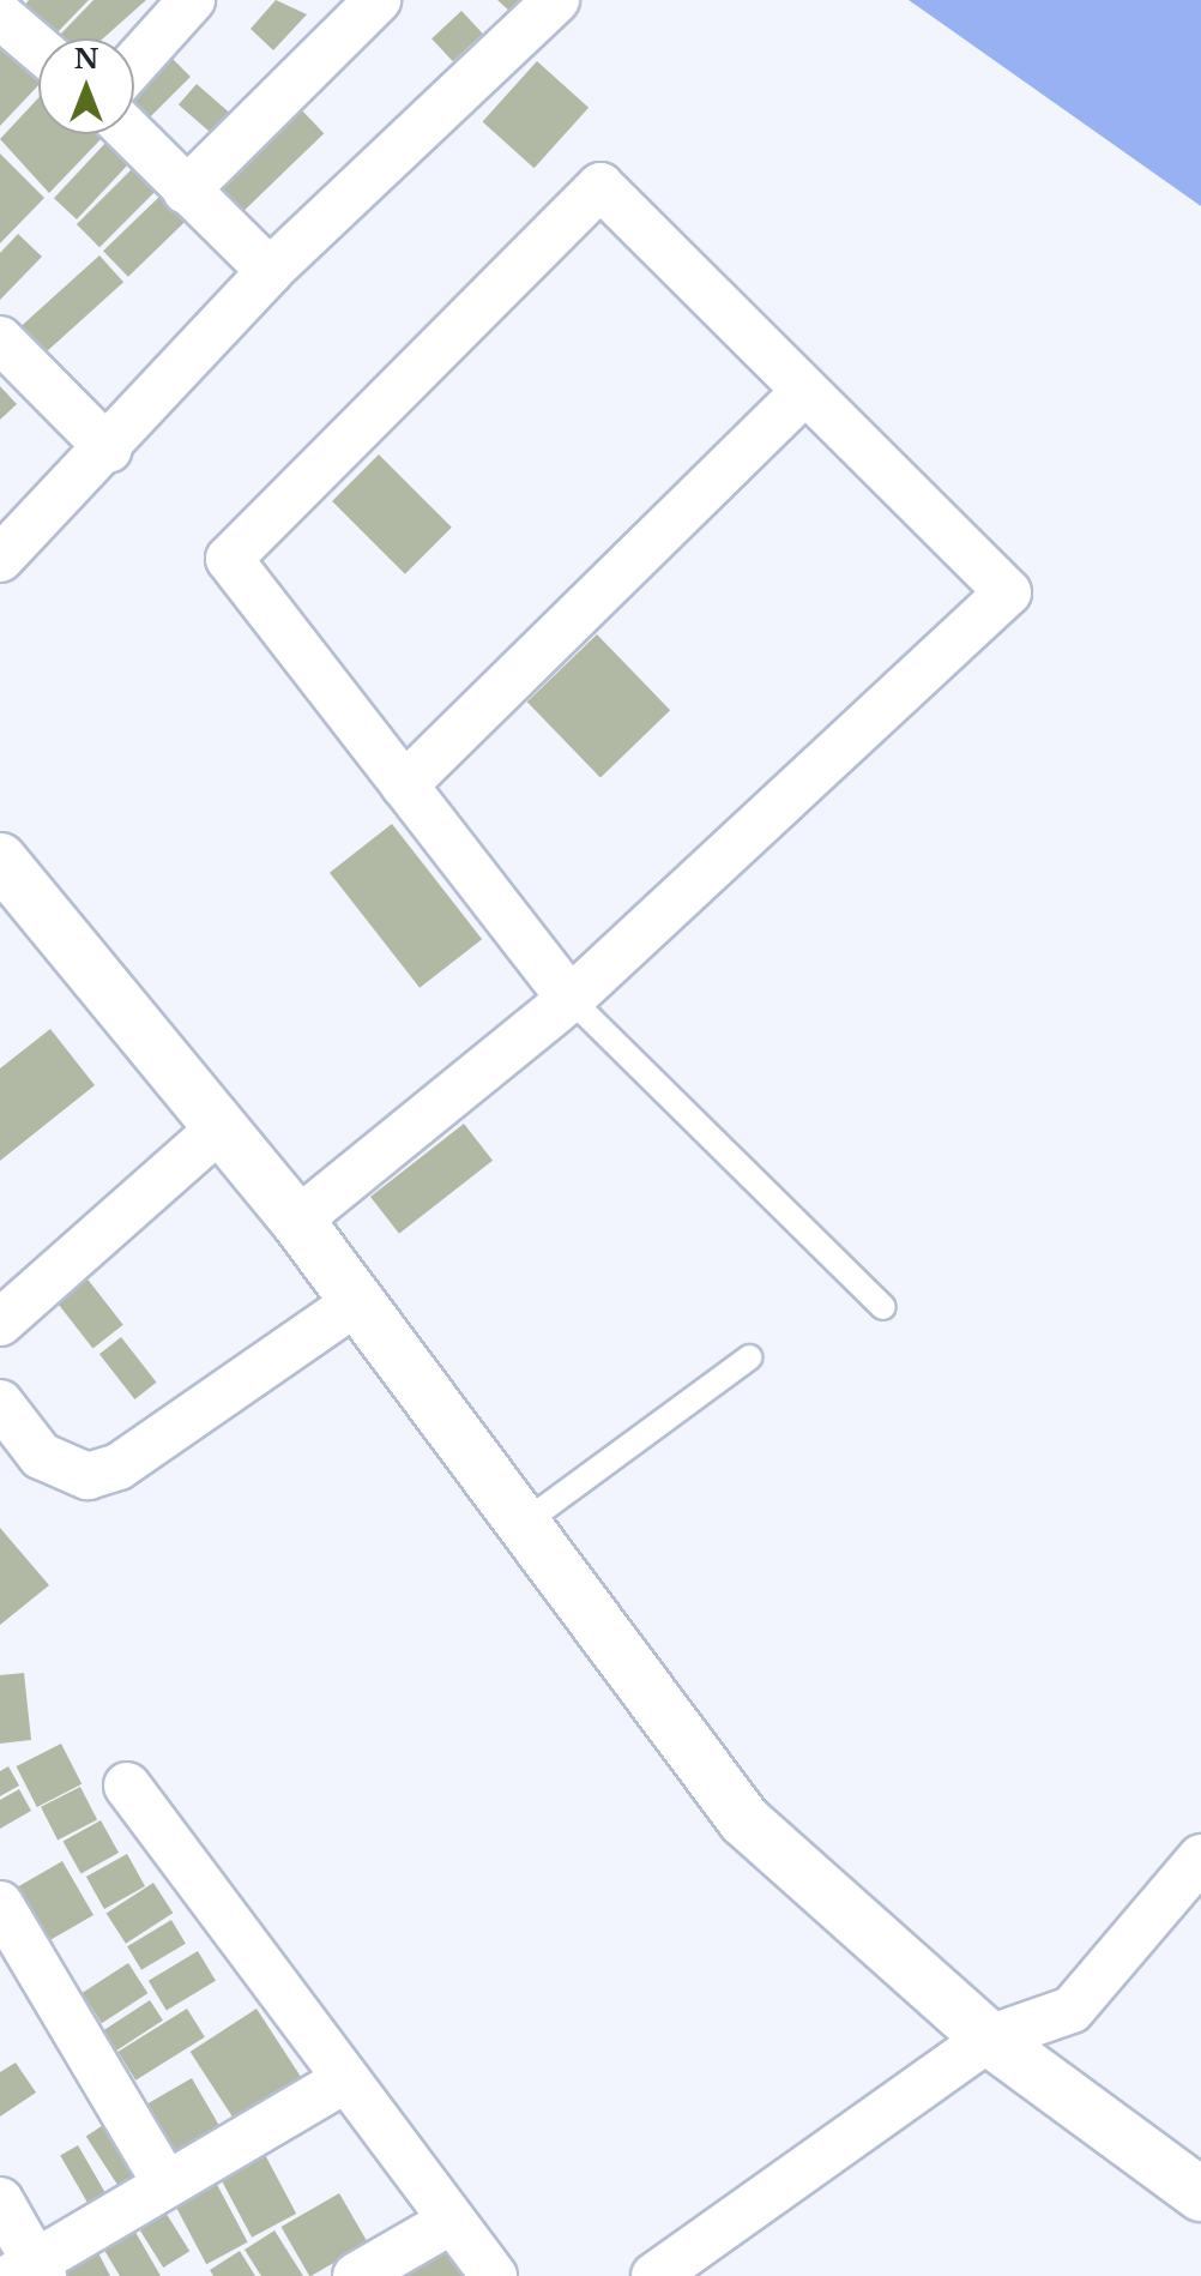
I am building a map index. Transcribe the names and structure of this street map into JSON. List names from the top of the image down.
{
  "north": "top"
}
